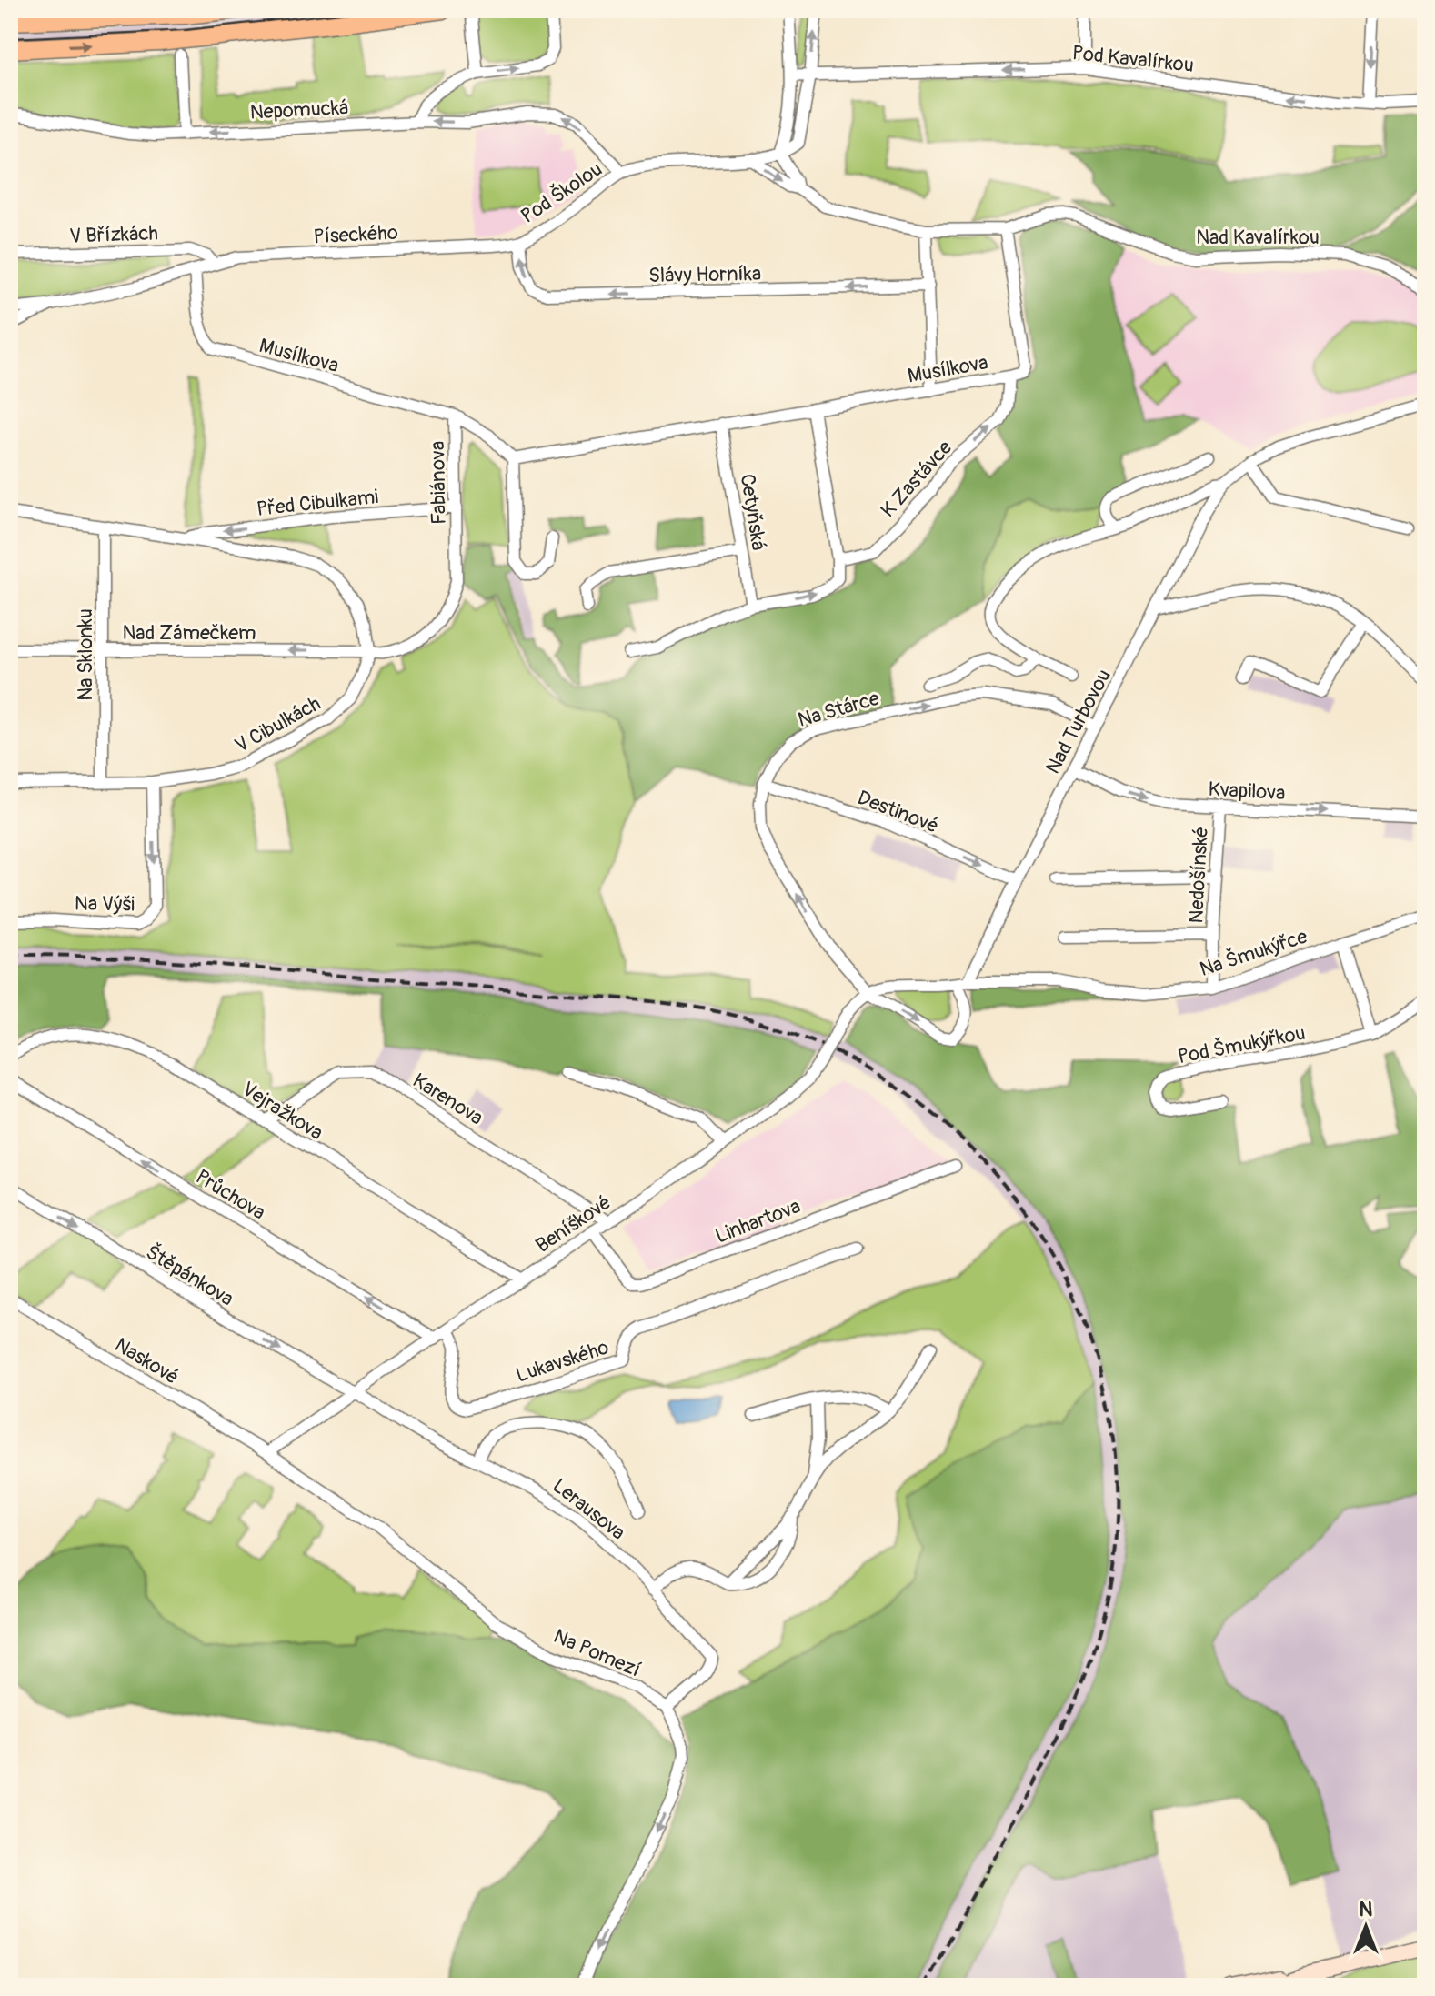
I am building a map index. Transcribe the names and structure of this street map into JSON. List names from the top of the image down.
{
  "streets": {
    "street": [
      "Pod Kavalírkou",
      "Nepomucká",
      "Pod Školou",
      "V Břízkách",
      "Píseckého",
      "Nad Kavalírkou",
      "Slávy Horníka",
      "Musílkova",
      "K Zastávce",
      "Fabiánova",
      "Před Cibulkami",
      "Cetyňská",
      "Nad Zámečkem",
      "Na Sklonku",
      "Na Stárce",
      "Nad Turbovou",
      "V Cibulkách",
      "Kvapilova",
      "Destinové",
      "Nedošínské",
      "Na Výši",
      "Na Šmukýřce",
      "Pod Šmukýřkou",
      "Karenova",
      "Vejražkova",
      "Průchova",
      "Linhartova",
      "Beníškové",
      "Štěpánkova",
      "Naskové",
      "Lukavského",
      "Lerausova",
      "Na Pomezí"
    ]
  },
  "crossings": [
    ["Nepomucká", "Pod Školou"],
    ["Pod Školou", "Píseckého"],
    ["Pod Školou", "Slávy Horníka"],
    ["V Břízkách", "Píseckého"],
    ["Píseckého", "Slávy Horníka"],
    ["Píseckého", "Musílkova"],
    ["Nad Kavalírkou", "Musílkova"],
    ["Musílkova", "K Zastávce"],
    ["Musílkova", "Fabiánova"],
    ["Musílkova", "Cetyňská"],
    ["Fabiánova", "Před Cibulkami"],
    ["Fabiánova", "Nad Zámečkem"],
    ["Fabiánova", "V Cibulkách"],
    ["Nad Zámečkem", "Na Sklonku"],
    ["Nad Zámečkem", "V Cibulkách"],
    ["Na Sklonku", "V Cibulkách"],
    ["Na Stárce", "Nad Turbovou"],
    ["Na Stárce", "Destinové"],
    ["Na Stárce", "Na Šmukýřce"],
    ["Na Stárce", "Beníškové"],
    ["Nad Turbovou", "Kvapilova"],
    ["Nad Turbovou", "Destinové"],
    ["Nad Turbovou", "Na Šmukýřce"],
    ["V Cibulkách", "Na Výši"],
    ["Kvapilova", "Nedošínské"],
    ["Nedošínské", "Na Šmukýřce"],
    ["Na Šmukýřce", "Beníškové"],
    ["Karenova", "Vejražkova"],
    ["Karenova", "Beníškové"],
    ["Vejražkova", "Beníškové"],
    ["Průchova", "Beníškové"],
    ["Linhartova", "Beníškové"],
    ["Beníškové", "Štěpánkova"],
    ["Beníškové", "Naskové"],
    ["Beníškové", "Lukavského"],
    ["Beníškové", "Lerausova"],
    ["Beníškové", "Na Pomezí"],
    ["Štěpánkova", "Lerausova"],
    ["Naskové", "Na Pomezí"],
    ["Lerausova", "Na Pomezí"]
  ],
  "one_way": [
    "Pod Kavalírkou",
    "Nepomucká",
    "Slávy Horníka",
    "K Zastávce",
    "Před Cibulkami",
    "Nad Zámečkem",
    "Destinové",
    "Průchova",
    "Štěpánkova"
  ],
  "north": "top"
}
